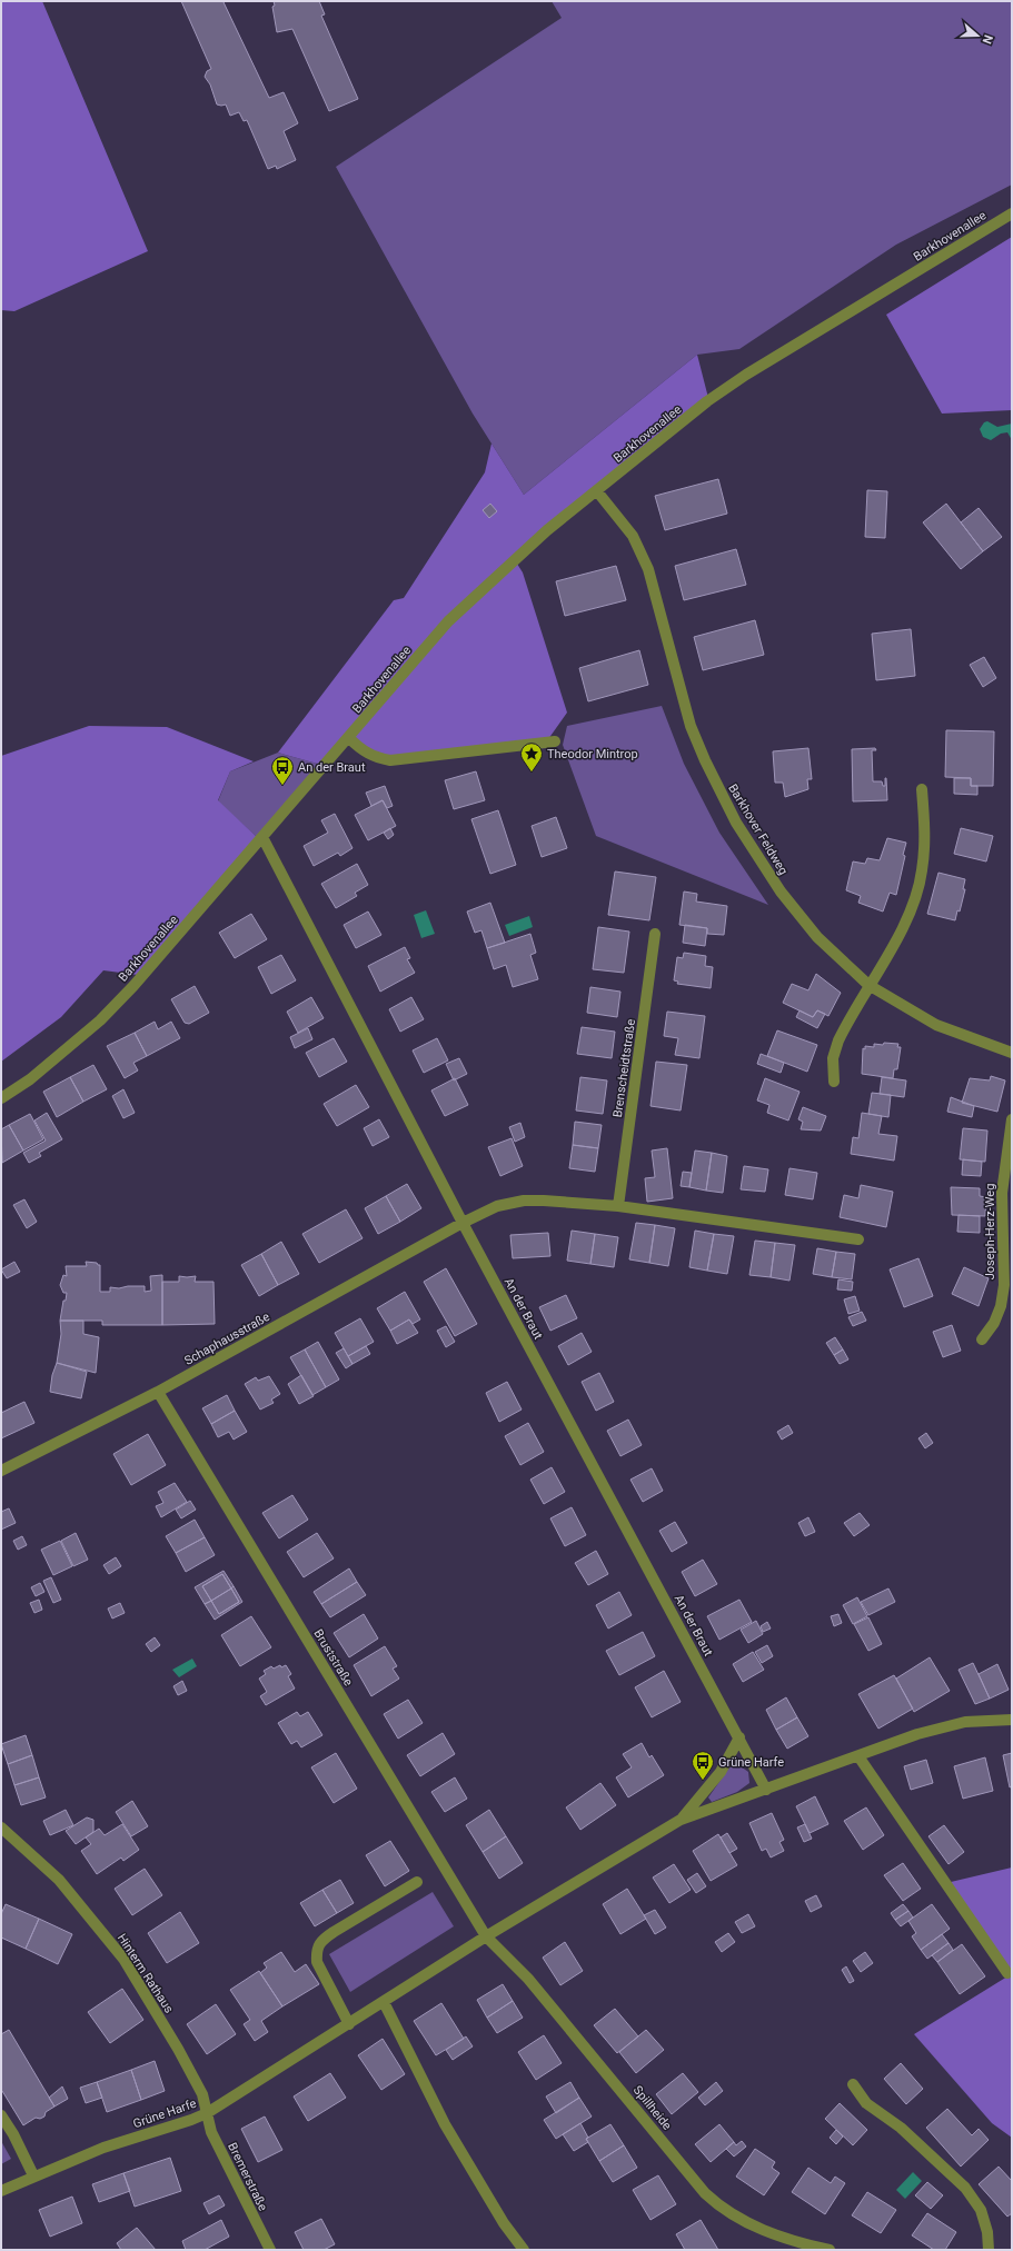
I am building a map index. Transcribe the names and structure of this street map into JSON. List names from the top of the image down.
{
  "streets": {
    "street": [
      "Barkhovenallee",
      "Barkhover Feldweg",
      "Brenscheidtstraße",
      "Joseph-Herz-Weg",
      "An der Braut",
      "Schaphausstraße",
      "Bruststraße",
      "Hinterm Rathaus",
      "Spillheide",
      "Grüne Harfe",
      "Bremerstraße"
    ]
  },
  "crossings": [
    ["Barkhovenallee", "Barkhover Feldweg"],
    ["Barkhovenallee", "An der Braut"],
    ["An der Braut", "Schaphausstraße"],
    ["An der Braut", "Grüne Harfe"],
    ["Schaphausstraße", "Bruststraße"],
    ["Bruststraße", "Spillheide"],
    ["Bruststraße", "Grüne Harfe"],
    ["Hinterm Rathaus", "Grüne Harfe"],
    ["Hinterm Rathaus", "Bremerstraße"],
    ["Spillheide", "Grüne Harfe"],
    ["Grüne Harfe", "Bremerstraße"]
  ],
  "places": {
    "place": ["Theodor Mintrop"],
    "bus stop": ["An der Braut", "Grüne Harfe"]
  },
  "north": "right"
}
